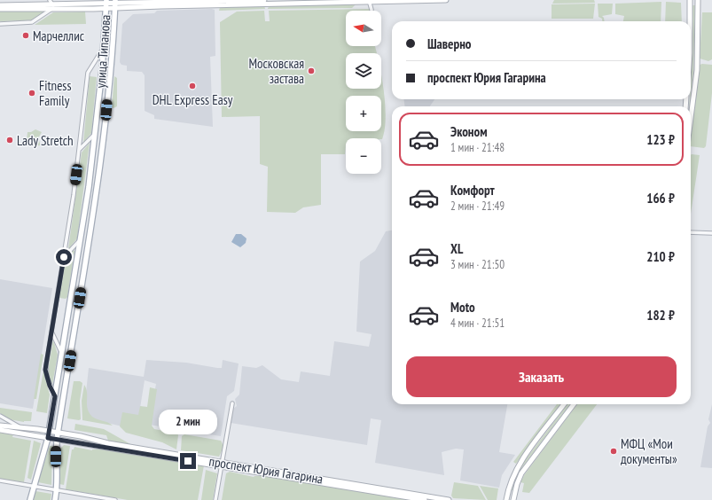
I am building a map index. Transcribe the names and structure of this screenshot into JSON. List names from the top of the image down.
{
  "streets": {
    "main road": ["улица Типанова"],
    "street": ["проспект Юрия Гагарина"]
  },
  "crossings": [
    ["улица Типанова", "проспект Юрия Гагарина"]
  ],
  "places": [
    "Марчеллис",
    "Московская застава",
    "DHL Express Easy",
    "Fitness Family",
    "Lady Stretch",
    "МФЦ «Мои документы»"
  ],
  "north": "left",
  "page": {
    "map_buttons": ["+", "−"],
    "banner": ["Шаверно", "проспект Юрия Гагарина"],
    "list": [
      {
        "name": "Эконом",
        "note": "1 мин · 21:48",
        "value": "123 ₽"
      },
      {
        "name": "Комфорт",
        "note": "2 мин · 21:49",
        "value": "166 ₽"
      },
      {
        "name": "XL",
        "note": "3 мин · 21:50",
        "value": "210 ₽"
      },
      {
        "name": "Moto",
        "note": "4 мин · 21:51",
        "value": "182 ₽"
      }
    ],
    "buttons": "Заказать",
    "bubble": "2 мин"
  }
}
